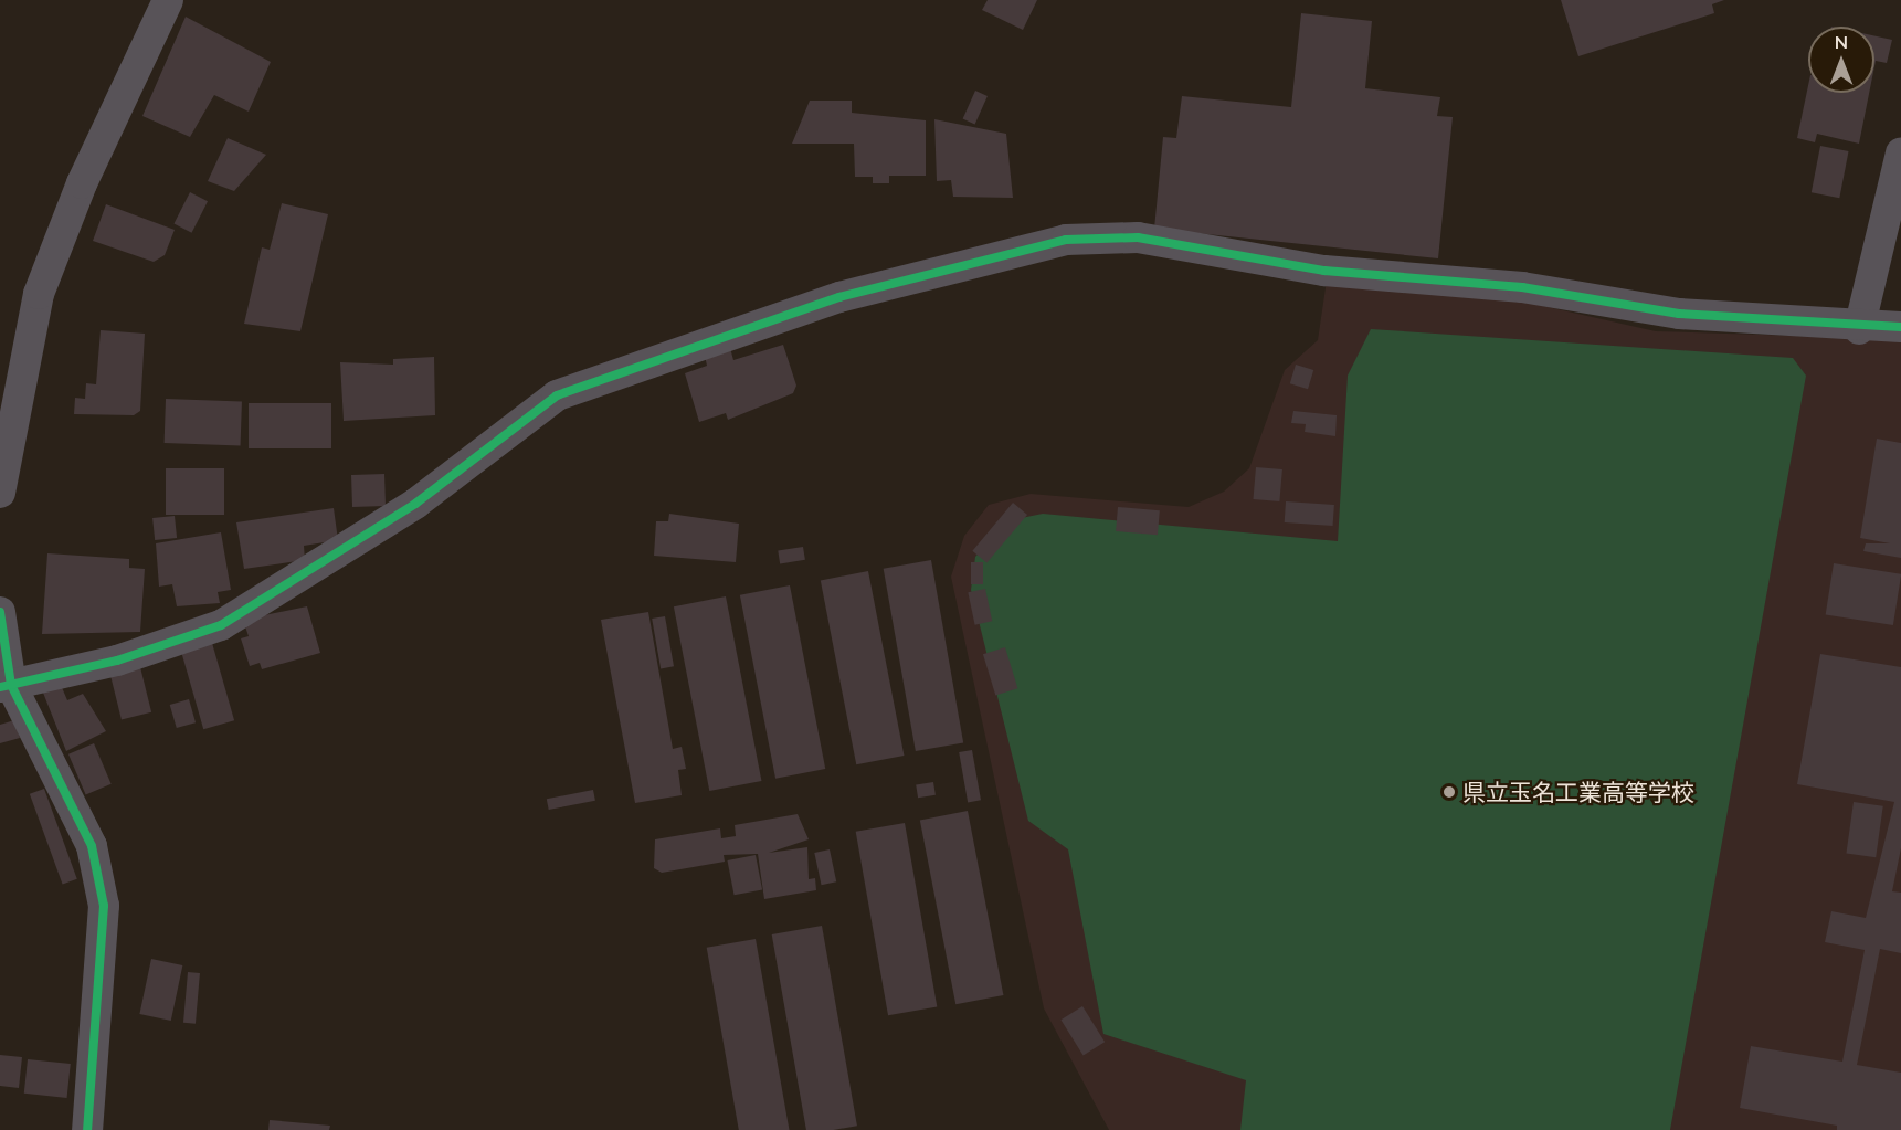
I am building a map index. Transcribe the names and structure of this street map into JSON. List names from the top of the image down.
{
  "places": ["県立玉名工業高等学校"],
  "north": "top"
}
